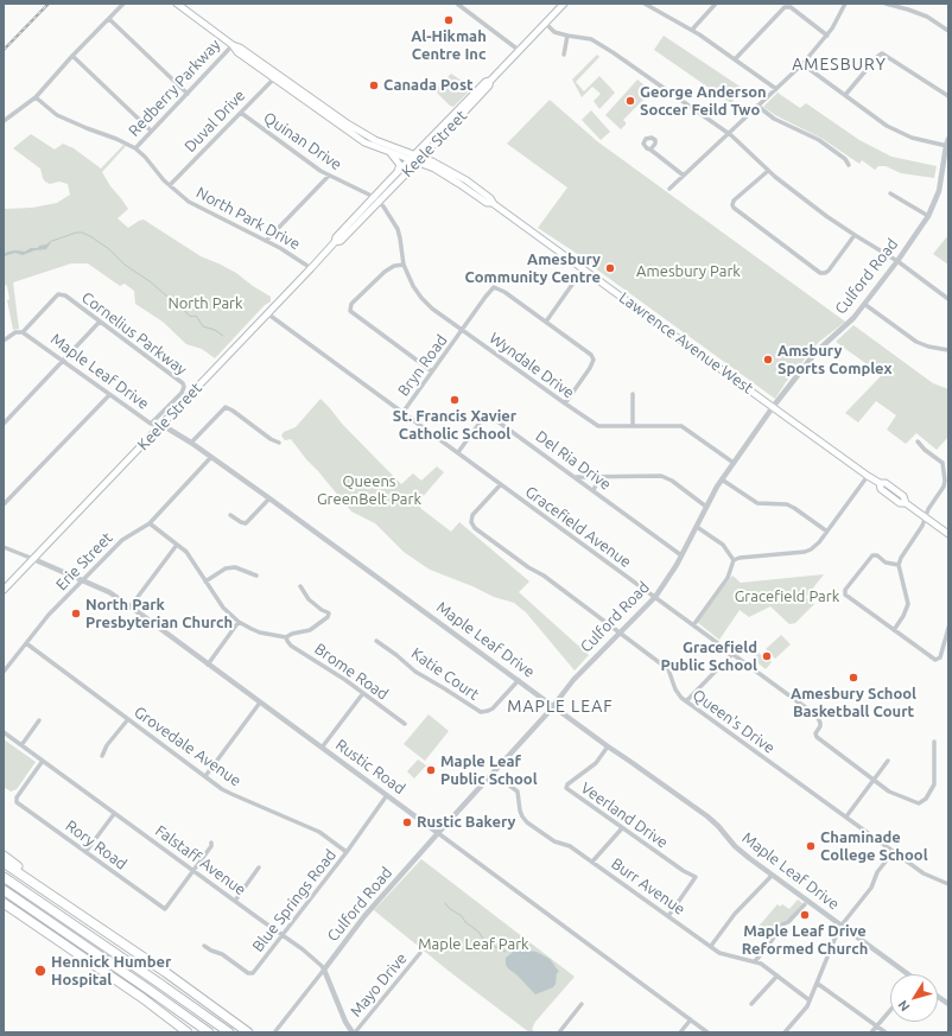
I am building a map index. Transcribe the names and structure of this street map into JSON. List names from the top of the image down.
{
  "streets": {
    "main road": ["Keele Street", "Lawrence Avenue West"],
    "street": [
      "Redberry Parkway",
      "Duval Drive",
      "Quinan Drive",
      "North Park Drive",
      "Culford Road",
      "Cornelius Parkway",
      "Bryn Road",
      "Wyndale Drive",
      "Maple Leaf Drive",
      "Del Ria Drive",
      "Gracefield Avenue",
      "Erie Street",
      "Brome Road",
      "Katie Court",
      "Queen's Drive",
      "Grovedale Avenue",
      "Rustic Road",
      "Veerland Drive",
      "Rory Road",
      "Falstaff Avenue",
      "Burr Avenue",
      "Blue Springs Road",
      "Mayo Drive"
    ]
  },
  "crossings": [
    ["Redberry Parkway", "North Park Drive"],
    ["Redberry Parkway", "Lawrence Avenue West"],
    ["Duval Drive", "Quinan Drive"],
    ["Duval Drive", "North Park Drive"],
    ["Duval Drive", "Lawrence Avenue West"],
    ["Quinan Drive", "Keele Street"],
    ["Quinan Drive", "Wyndale Drive"],
    ["Keele Street", "North Park Drive"],
    ["Keele Street", "Cornelius Parkway"],
    ["Keele Street", "Lawrence Avenue West"],
    ["Keele Street", "Wyndale Drive"],
    ["Keele Street", "Maple Leaf Drive"],
    ["Keele Street", "Gracefield Avenue"],
    ["Keele Street", "Rustic Road"],
    ["Culford Road", "Lawrence Avenue West"],
    ["Culford Road", "Wyndale Drive"],
    ["Culford Road", "Maple Leaf Drive"],
    ["Culford Road", "Del Ria Drive"],
    ["Culford Road", "Gracefield Avenue"],
    ["Culford Road", "Queen's Drive"],
    ["Culford Road", "Rustic Road"],
    ["Culford Road", "Falstaff Avenue"],
    ["Culford Road", "Burr Avenue"],
    ["Cornelius Parkway", "Maple Leaf Drive"],
    ["Bryn Road", "Wyndale Drive"],
    ["Bryn Road", "Gracefield Avenue"],
    ["Maple Leaf Drive", "Erie Street"],
    ["Maple Leaf Drive", "Katie Court"],
    ["Maple Leaf Drive", "Veerland Drive"],
    ["Del Ria Drive", "Gracefield Avenue"],
    ["Gracefield Avenue", "Queen's Drive"],
    ["Erie Street", "Grovedale Avenue"],
    ["Erie Street", "Rustic Road"],
    ["Grovedale Avenue", "Blue Springs Road"],
    ["Rustic Road", "Blue Springs Road"],
    ["Veerland Drive", "Burr Avenue"],
    ["Rory Road", "Falstaff Avenue"],
    ["Falstaff Avenue", "Blue Springs Road"],
    ["Falstaff Avenue", "Mayo Drive"]
  ],
  "districts": ["AMESBURY", "MAPLE LEAF"],
  "parks": [
    "Amesbury Park",
    "North Park",
    "Queens GreenBelt Park",
    "Gracefield Park",
    "Maple Leaf Park"
  ],
  "places": [
    "Al-Hikmah Centre Inc",
    "Canada Post",
    "George Anderson Soccer Feild Two",
    "Amesbury Community Centre",
    "Amsbury Sports Complex",
    "St. Francis Xavier Catholic School",
    "North Park Presbyterian Church",
    "Gracefield Public School",
    "Amesbury School Basketball Court",
    "Maple Leaf Public School",
    "Rustic Bakery",
    "Chaminade College School",
    "Maple Leaf Drive Reformed Church",
    "Hennick Humber Hospital"
  ],
  "north": "bottom left"
}
